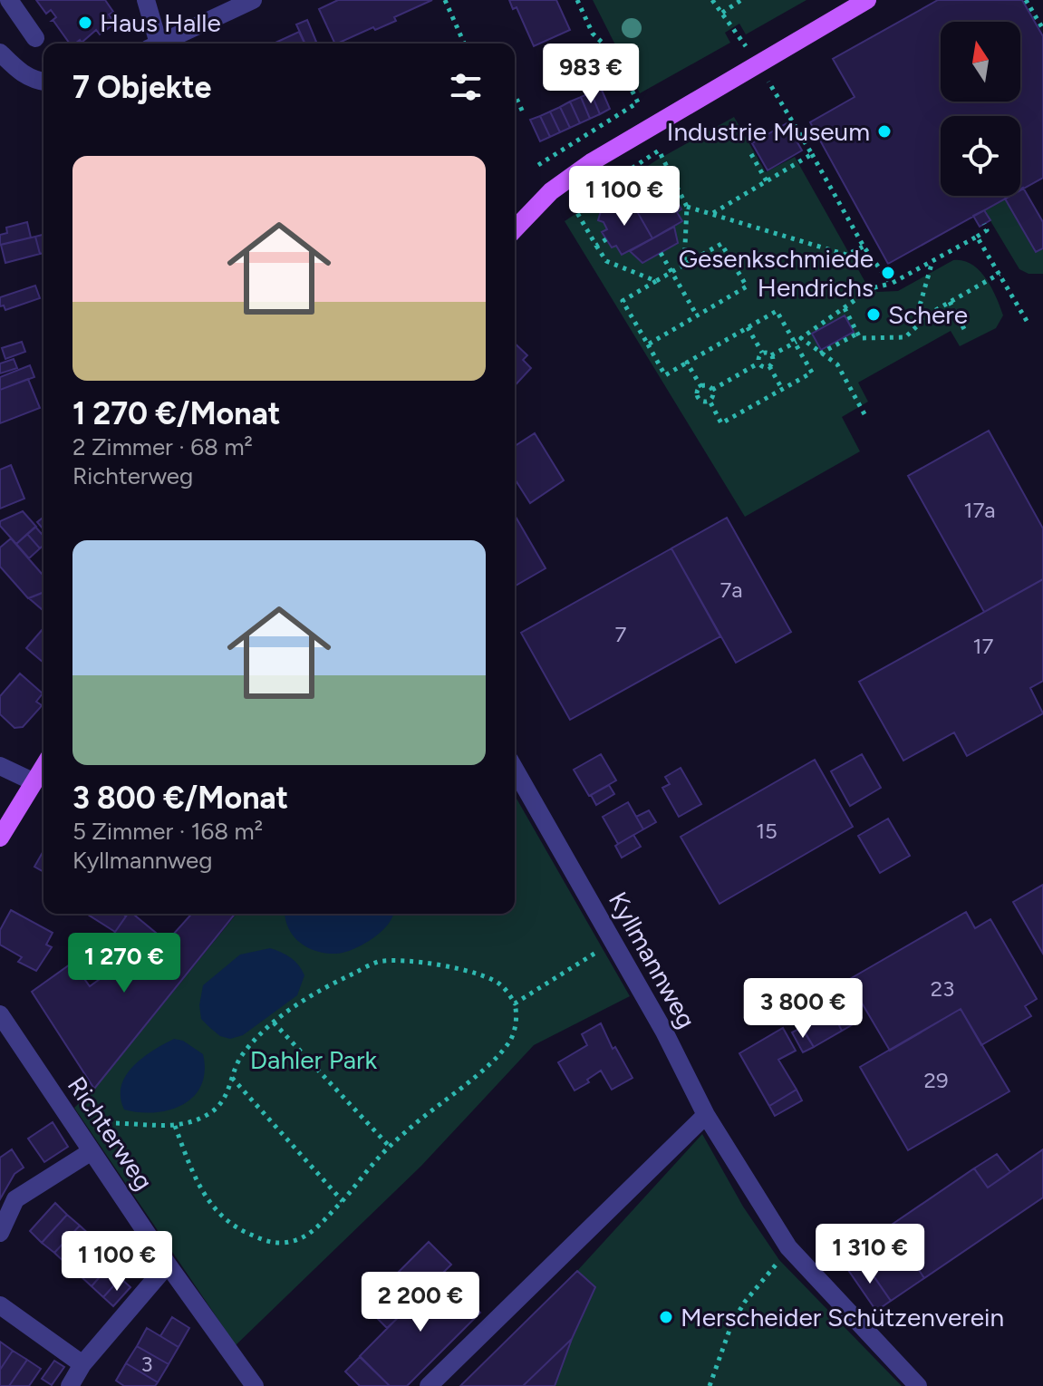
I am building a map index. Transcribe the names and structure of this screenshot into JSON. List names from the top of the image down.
{
  "streets": {
    "street": ["Kyllmannweg", "Richterweg"]
  },
  "parks": ["Dahler Park"],
  "places": [
    "Haus Halle",
    "Industrie Museum",
    "Gesenkschmiede Hendrichs",
    "Schere",
    "Merscheider Schützenverein"
  ],
  "house_numbers": [
    "17a",
    "7a",
    "7",
    "17",
    "15",
    "23",
    "29",
    "3"
  ],
  "north": "top",
  "page": {
    "price": [
      "983 €",
      "1 100 €",
      "1 270 €",
      "3 800 €",
      "1 310 €",
      "1 100 €",
      "2 200 €"
    ],
    "heading": "7 Objekte",
    "list": [
      {
        "name": "1 270 €/Monat",
        "note": "2 Zimmer · 68 m² · Richterweg"
      },
      {
        "name": "3 800 €/Monat",
        "note": "5 Zimmer · 168 m² · Kyllmannweg"
      }
    ]
  }
}
